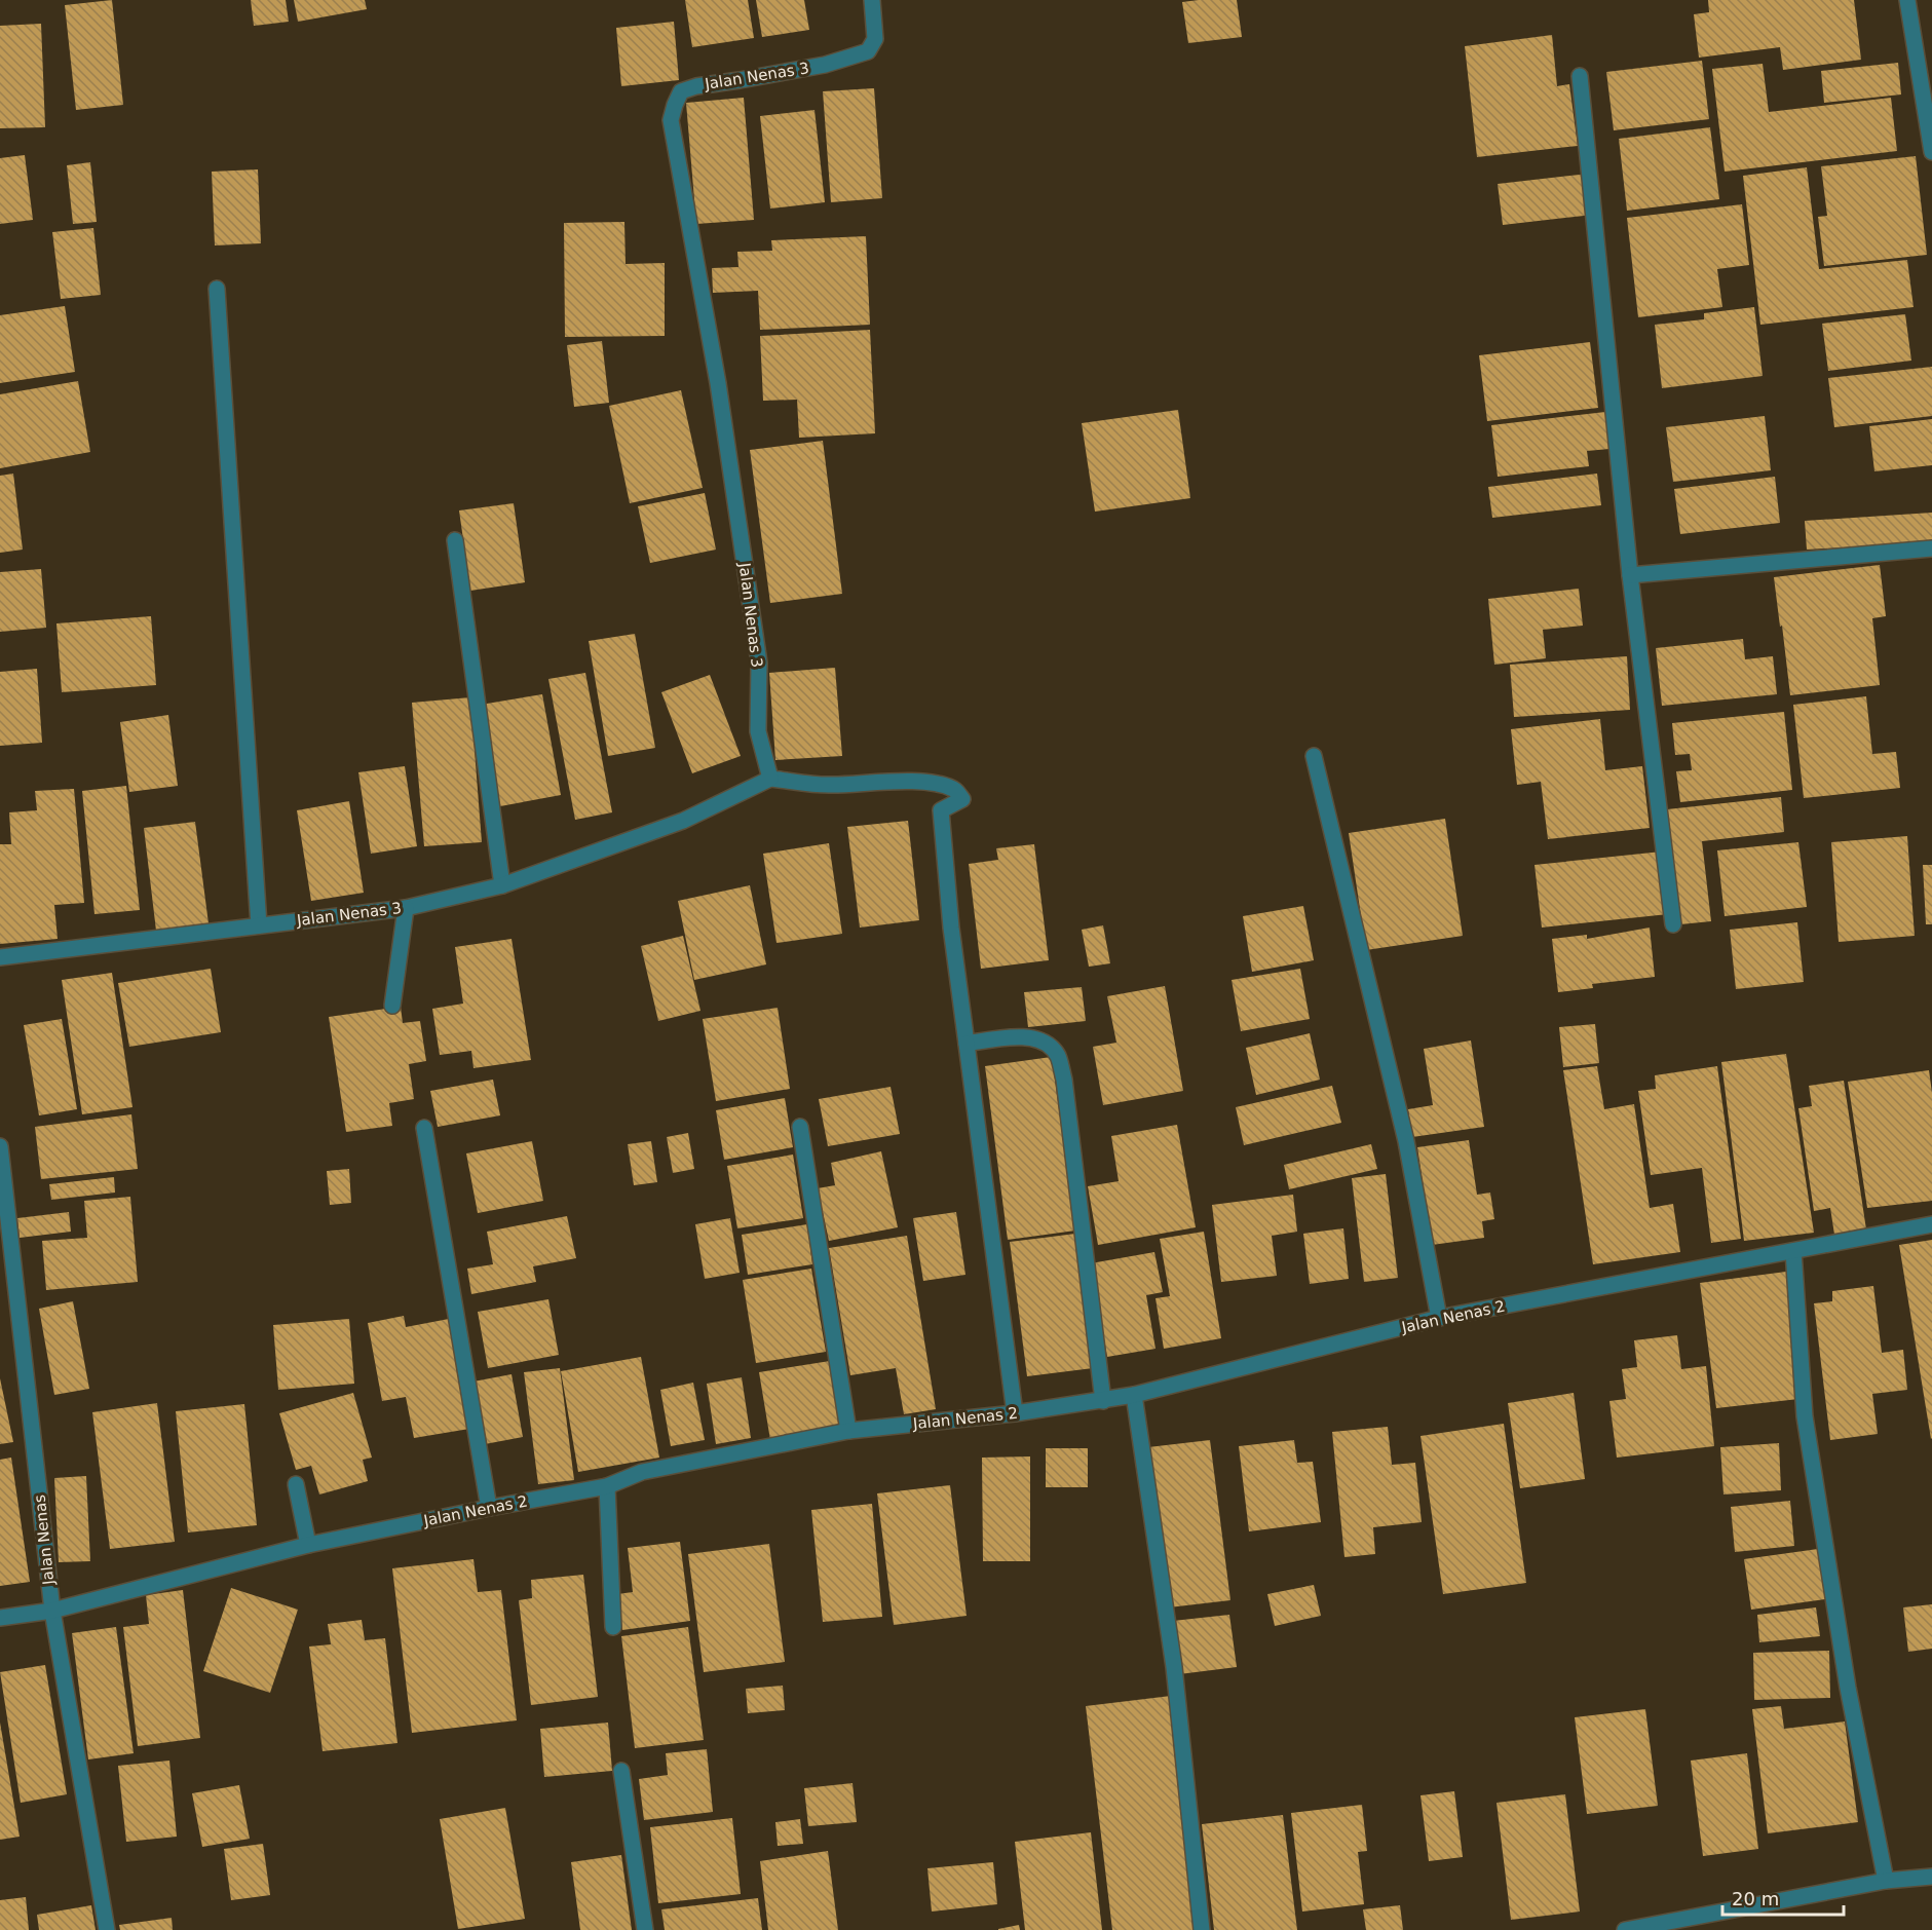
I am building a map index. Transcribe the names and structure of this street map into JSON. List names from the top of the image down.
{
  "streets": {
    "street": ["Jalan Nenas 3", "Jalan Nenas 2", "Jalan Nenas"]
  },
  "crossings": [
    ["Jalan Nenas 2", "Jalan Nenas"]
  ],
  "scale_bar": "20 m"
}
